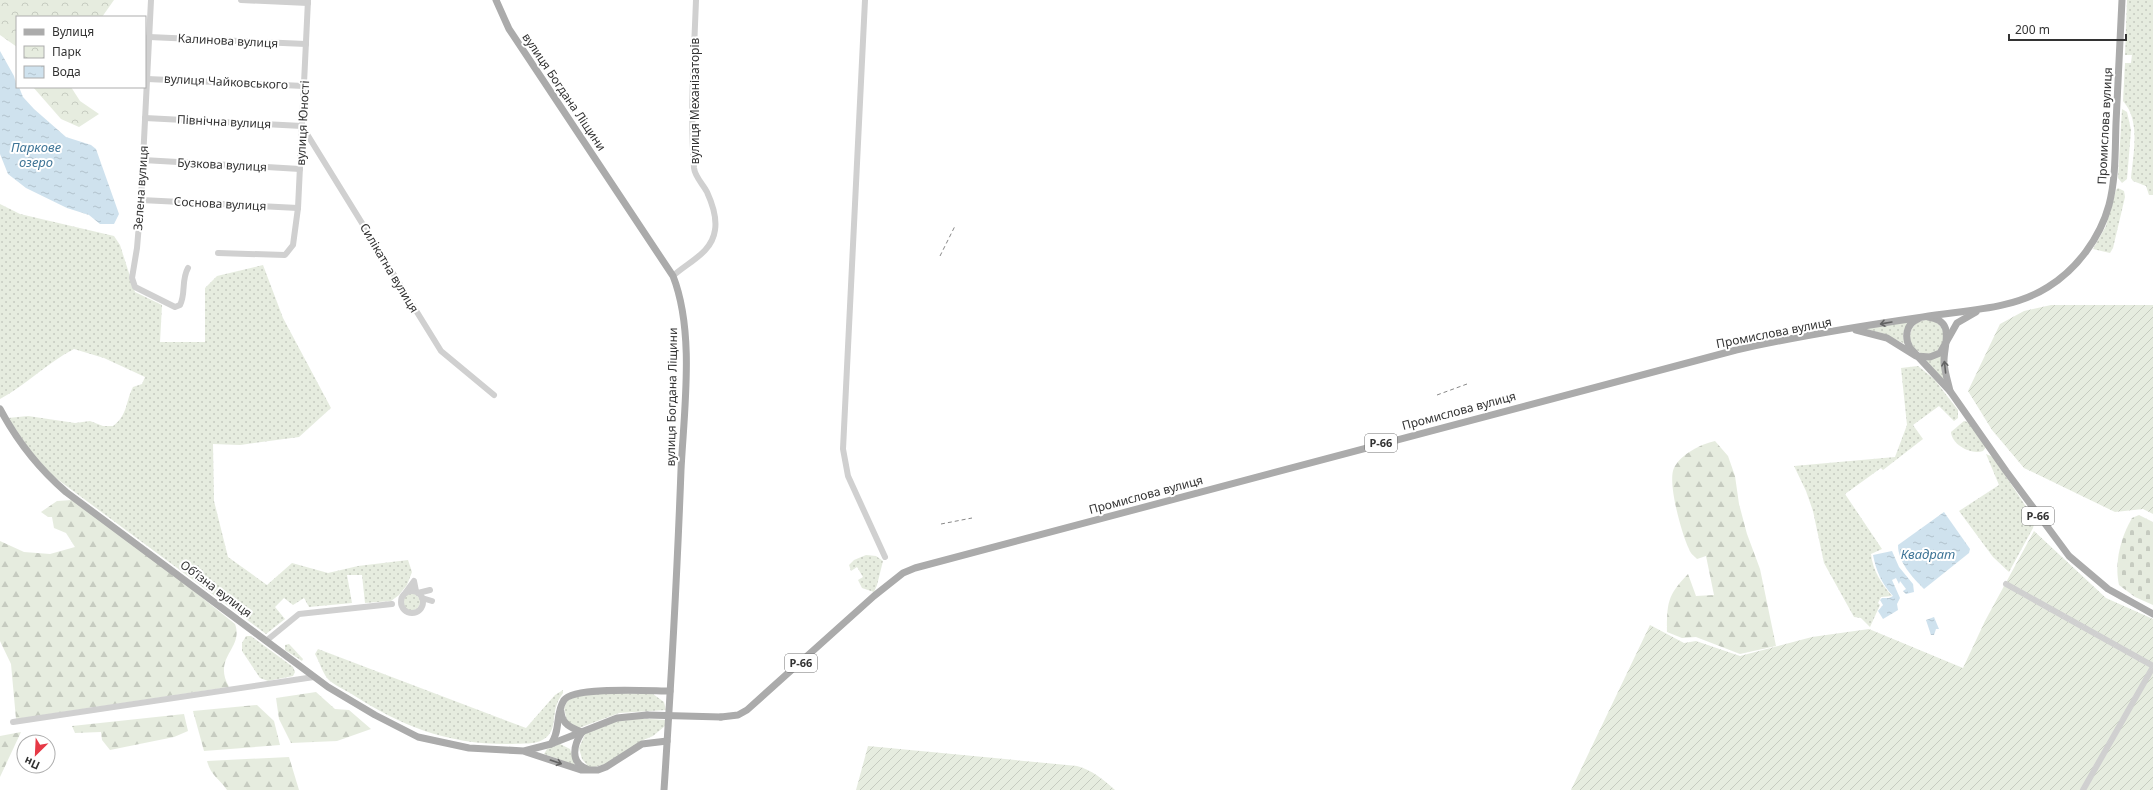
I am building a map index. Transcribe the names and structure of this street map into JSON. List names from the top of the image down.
{
  "streets": {
    "main road": [
      "вулиця Богдана Ліщини",
      "Промислова вулиця",
      "Р-66",
      "Об’їзна вулиця"
    ],
    "street": [
      "Калинова вулиця",
      "вулиця Чайковського",
      "вулиця Механізаторів",
      "Північна вулиця",
      "вулиця Юності",
      "Бузкова вулиця",
      "Зелена вулиця",
      "Соснова вулиця",
      "Силікатна вулиця"
    ]
  },
  "crossings": [
    ["Калинова вулиця", "вулиця Юності"],
    ["Калинова вулиця", "Зелена вулиця"],
    ["вулиця Чайковського", "вулиця Юності"],
    ["вулиця Чайковського", "Зелена вулиця"],
    ["вулиця Богдана Ліщини", "вулиця Механізаторів"],
    ["Північна вулиця", "вулиця Юності"],
    ["Північна вулиця", "Зелена вулиця"],
    ["Північна вулиця", "Силікатна вулиця"],
    ["вулиця Юності", "Бузкова вулиця"],
    ["вулиця Юності", "Соснова вулиця"],
    ["вулиця Юності", "Силікатна вулиця"],
    ["Промислова вулиця", "Р-66"],
    ["Бузкова вулиця", "Зелена вулиця"],
    ["Зелена вулиця", "Соснова вулиця"]
  ],
  "water": ["Паркове озеро", "Квадрат"],
  "legend": ["Вулиця", "Парк", "Вода"],
  "scale_bar": "200 m",
  "north": "bottom left"
}
